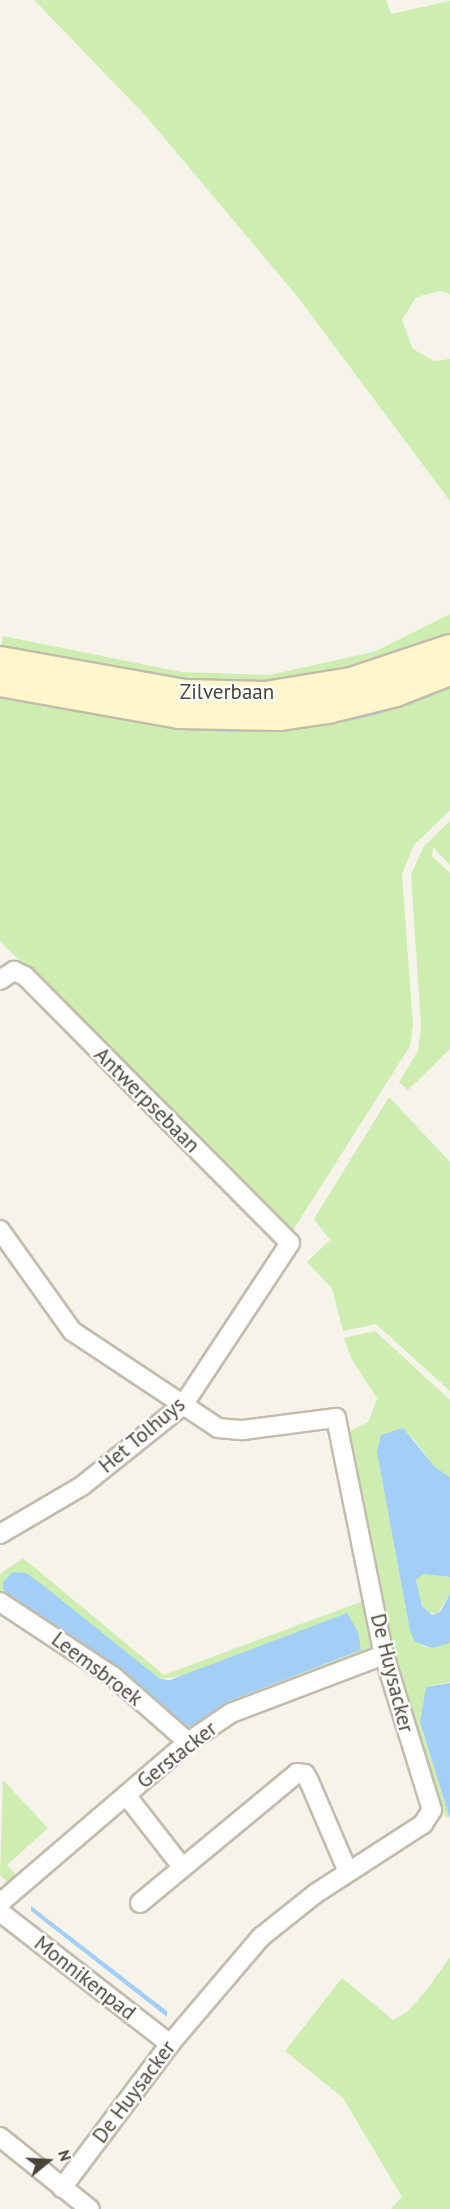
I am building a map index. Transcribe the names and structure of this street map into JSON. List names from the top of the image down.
{
  "streets": {
    "main road": ["Zilverbaan"],
    "street": [
      "Antwerpsebaan",
      "Het Tolhuys",
      "Leemsbroek",
      "De Huysacker",
      "Gerstacker",
      "Monnikenpad"
    ]
  },
  "crossings": [
    ["Antwerpsebaan", "Het Tolhuys"],
    ["Het Tolhuys", "De Huysacker"],
    ["Leemsbroek", "Gerstacker"],
    ["De Huysacker", "Gerstacker"],
    ["De Huysacker", "Monnikenpad"]
  ],
  "north": "right"
}
